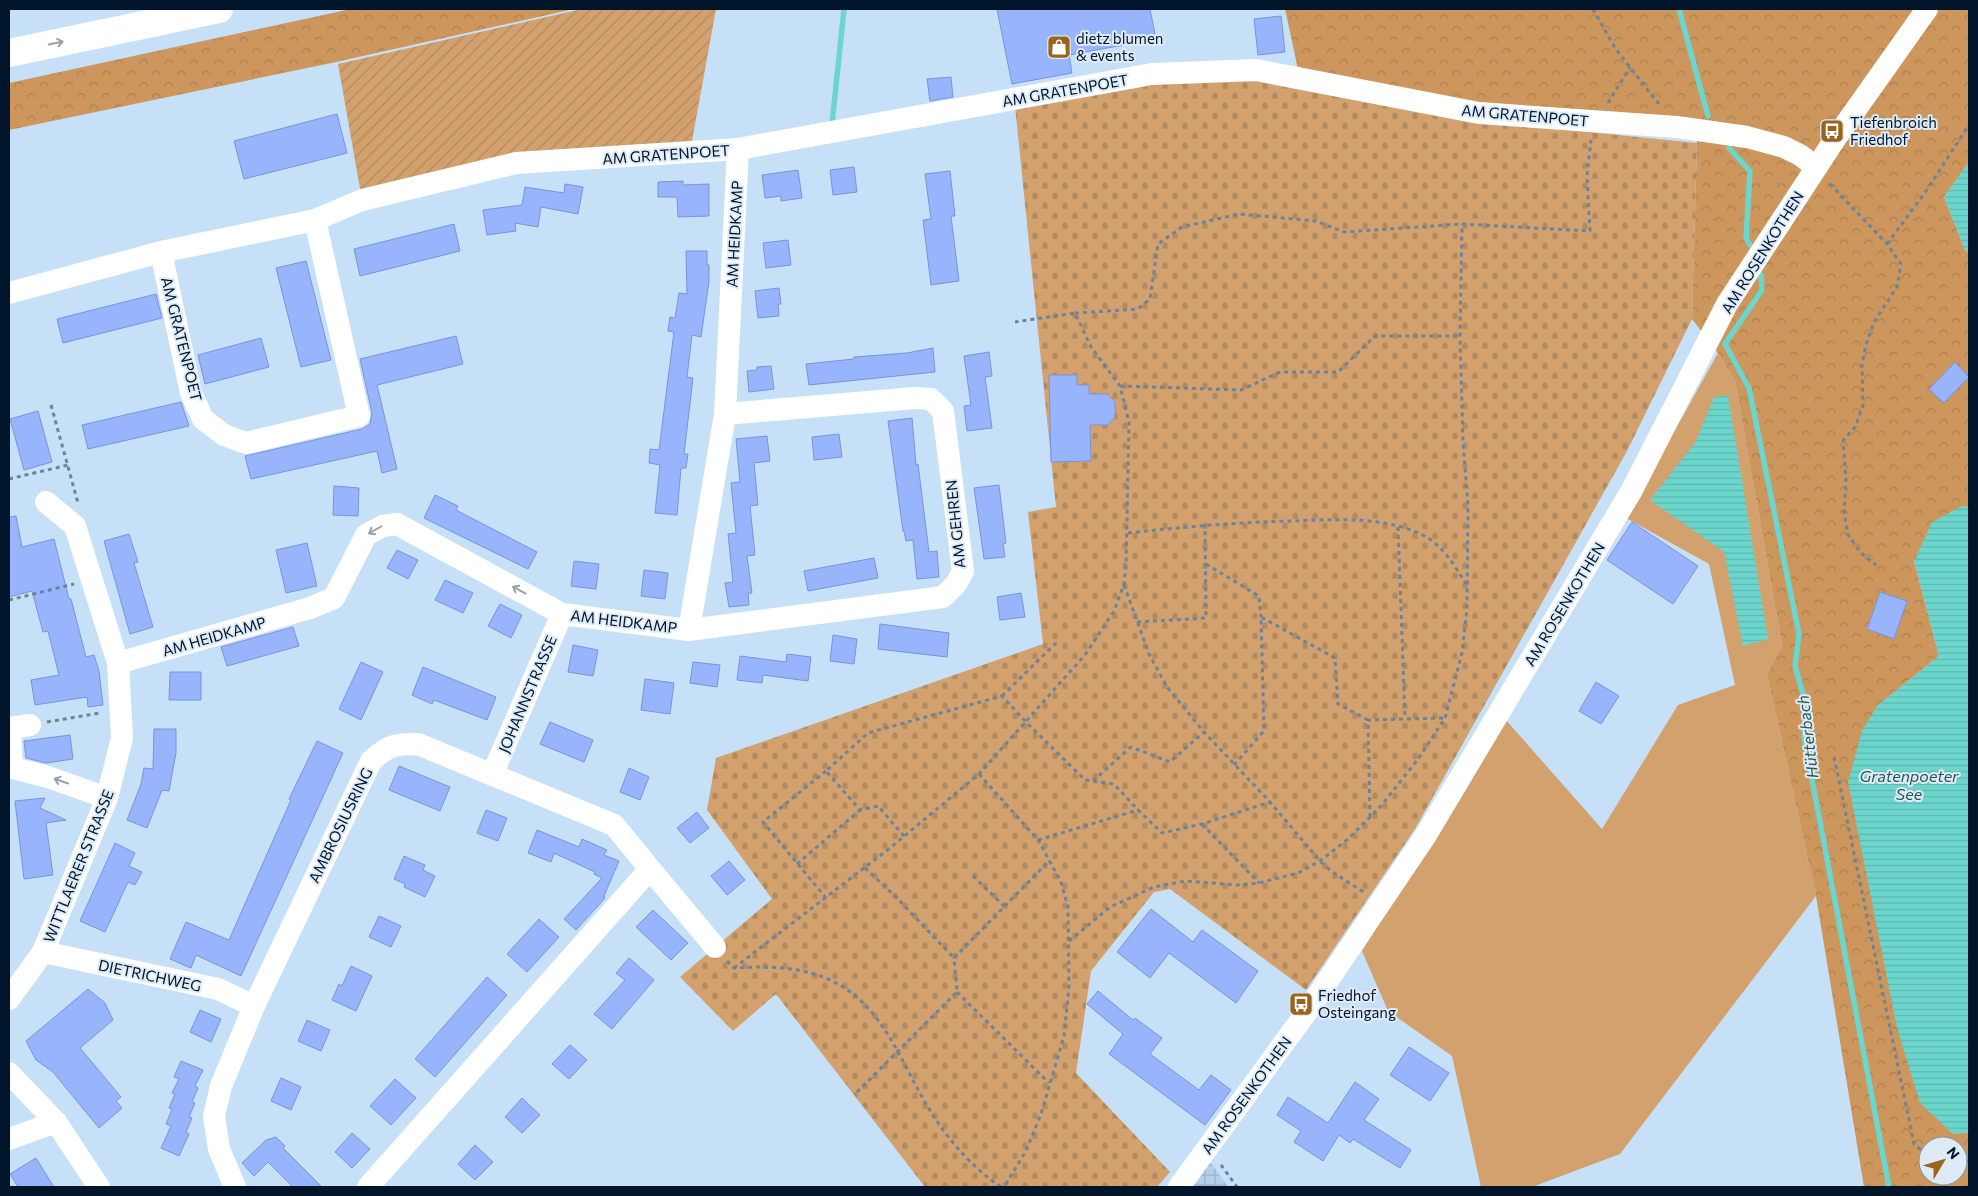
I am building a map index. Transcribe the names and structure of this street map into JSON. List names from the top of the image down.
{
  "streets": {
    "street": [
      "AM GRATENPOET",
      "AM HEIDKAMP",
      "AM ROSENKOTHEN",
      "AM GEHREN",
      "JOHANNSTRASSE",
      "AMBROSIUSRING",
      "WITTLAERER STRASSE",
      "DIETRICHWEG"
    ]
  },
  "crossings": [
    ["AM GRATENPOET", "AM HEIDKAMP"],
    ["AM GRATENPOET", "AM ROSENKOTHEN"],
    ["AM HEIDKAMP", "AM GEHREN"],
    ["AM HEIDKAMP", "JOHANNSTRASSE"],
    ["AM HEIDKAMP", "WITTLAERER STRASSE"],
    ["JOHANNSTRASSE", "AMBROSIUSRING"],
    ["AMBROSIUSRING", "DIETRICHWEG"],
    ["WITTLAERER STRASSE", "DIETRICHWEG"]
  ],
  "one_way": ["AM HEIDKAMP"],
  "water": ["Hütterbach", "Gratenpoeter See"],
  "places": {
    "shop": ["dietz blumen & events"],
    "bus stop": ["Tiefenbroich Friedhof", "Friedhof Osteingang"]
  },
  "north": "top right"
}
